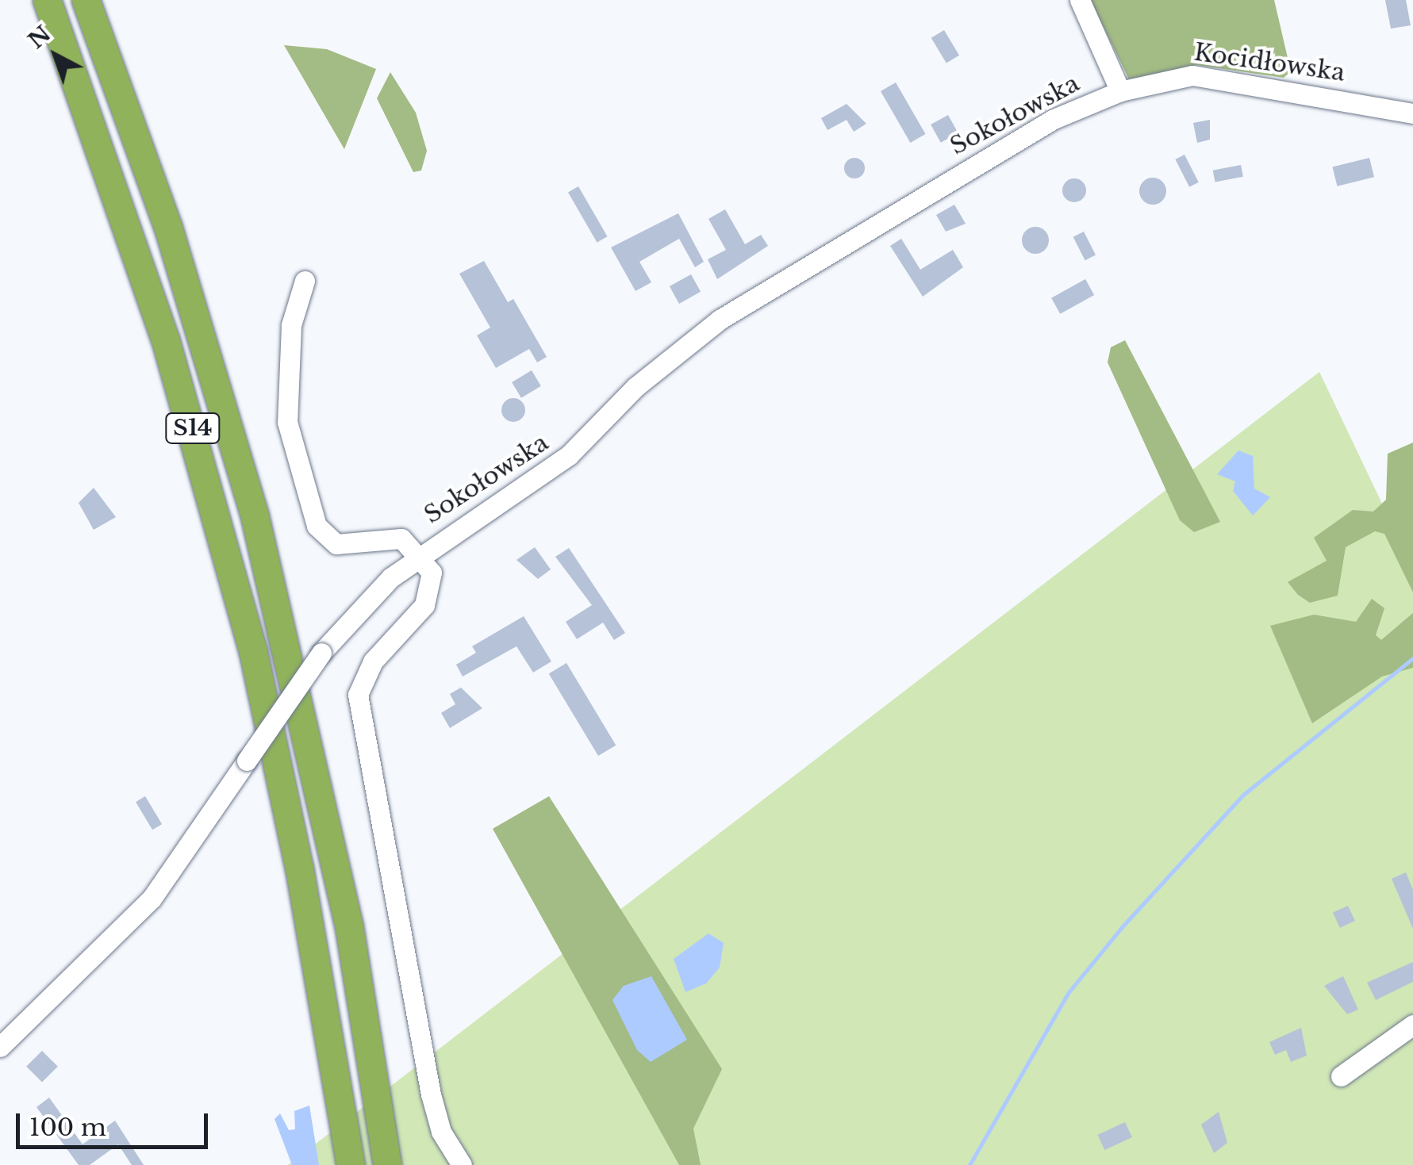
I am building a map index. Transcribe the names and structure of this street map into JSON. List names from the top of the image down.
{
  "streets": {
    "highway": ["S14"],
    "street": ["Kocidłowska", "Sokołowska"]
  },
  "crossings": [
    ["Kocidłowska", "Sokołowska"]
  ],
  "scale_bar": "100 m",
  "north": "top left"
}
